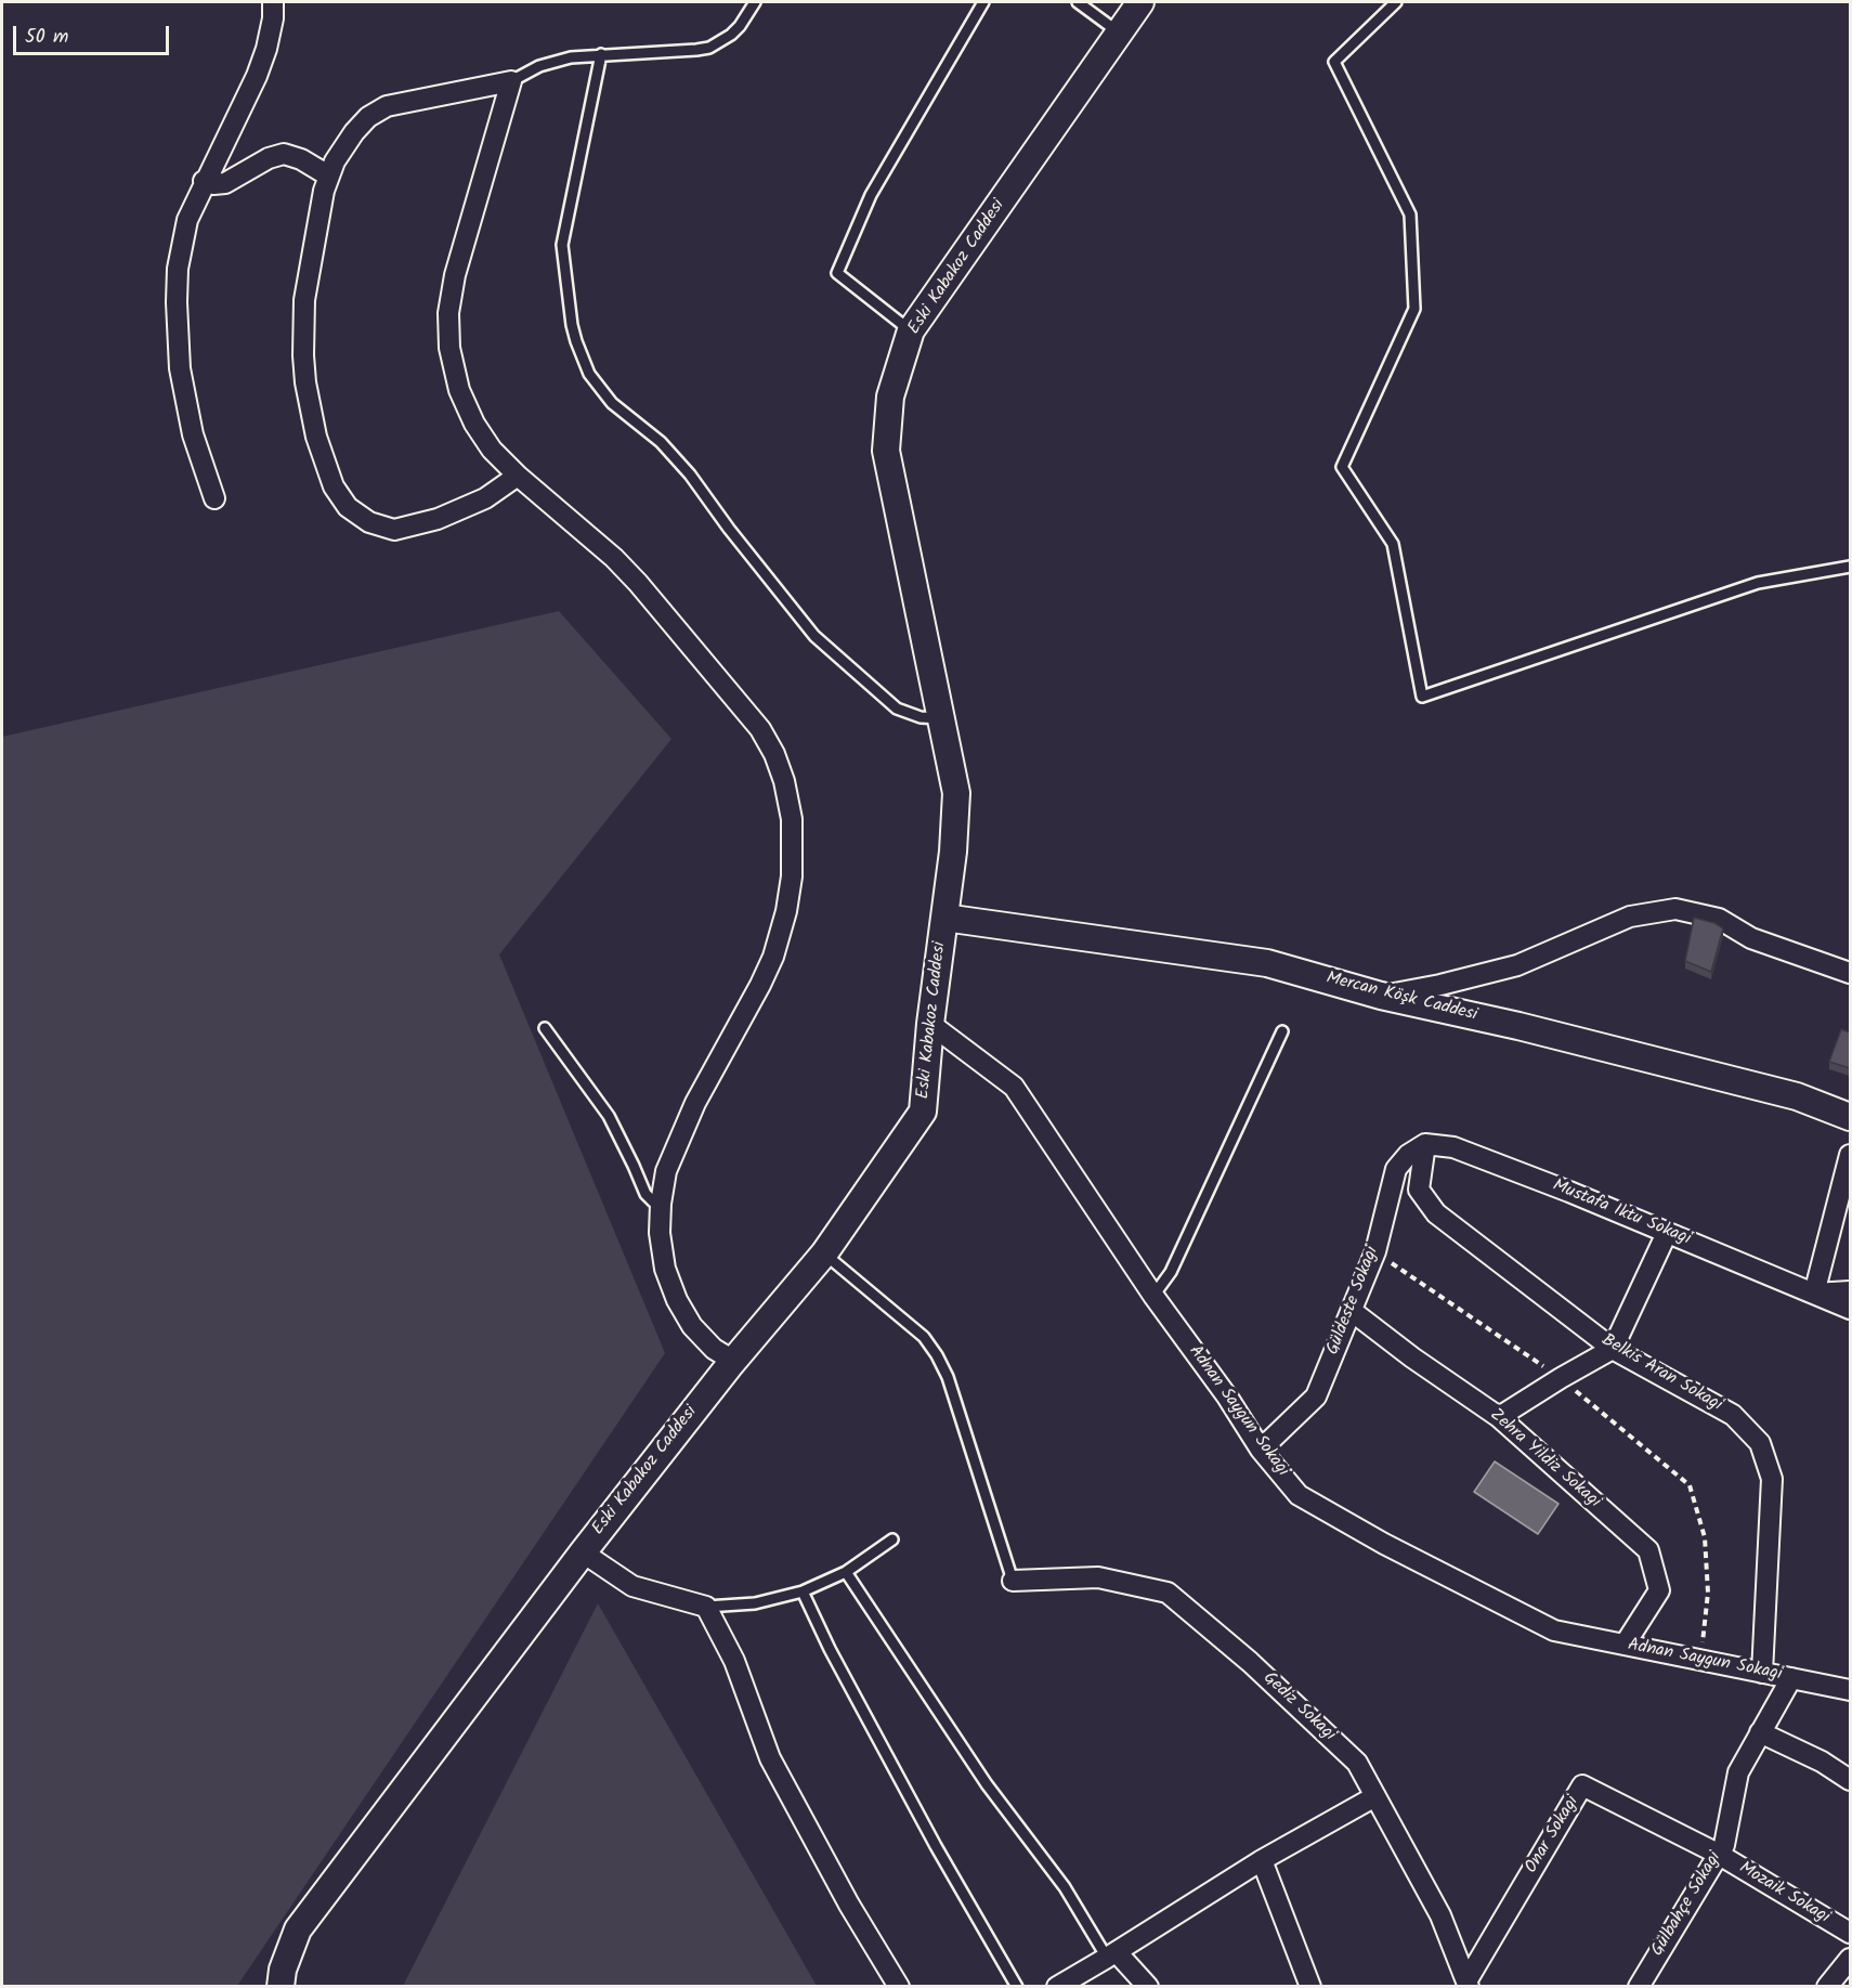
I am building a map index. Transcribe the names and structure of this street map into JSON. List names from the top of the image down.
{
  "streets": {
    "street": [
      "Eski Kabakoz Caddesi",
      "Mercan Köşk Caddesi",
      "Mustafa Iktu Sokagi",
      "Güldeste Sokagi",
      "Belkis Aran Sokagi",
      "Adnan Saygun Sokagi",
      "Zehra Yildiz Sokagi",
      "Gediz Sokagi",
      "Onar Sokagi",
      "Mozaik Sokagi",
      "Gülbahçe Sokagi"
    ]
  },
  "crossings": [
    ["Eski Kabakoz Caddesi", "Mercan Köşk Caddesi"],
    ["Eski Kabakoz Caddesi", "Adnan Saygun Sokagi"],
    ["Mustafa Iktu Sokagi", "Güldeste Sokagi"],
    ["Mustafa Iktu Sokagi", "Belkis Aran Sokagi"],
    ["Güldeste Sokagi", "Belkis Aran Sokagi"],
    ["Güldeste Sokagi", "Adnan Saygun Sokagi"],
    ["Güldeste Sokagi", "Zehra Yildiz Sokagi"],
    ["Belkis Aran Sokagi", "Adnan Saygun Sokagi"],
    ["Adnan Saygun Sokagi", "Zehra Yildiz Sokagi"],
    ["Adnan Saygun Sokagi", "Gülbahçe Sokagi"],
    ["Gediz Sokagi", "Onar Sokagi"],
    ["Onar Sokagi", "Mozaik Sokagi"],
    ["Onar Sokagi", "Gülbahçe Sokagi"],
    ["Mozaik Sokagi", "Gülbahçe Sokagi"]
  ],
  "scale_bar": "50 m"
}
